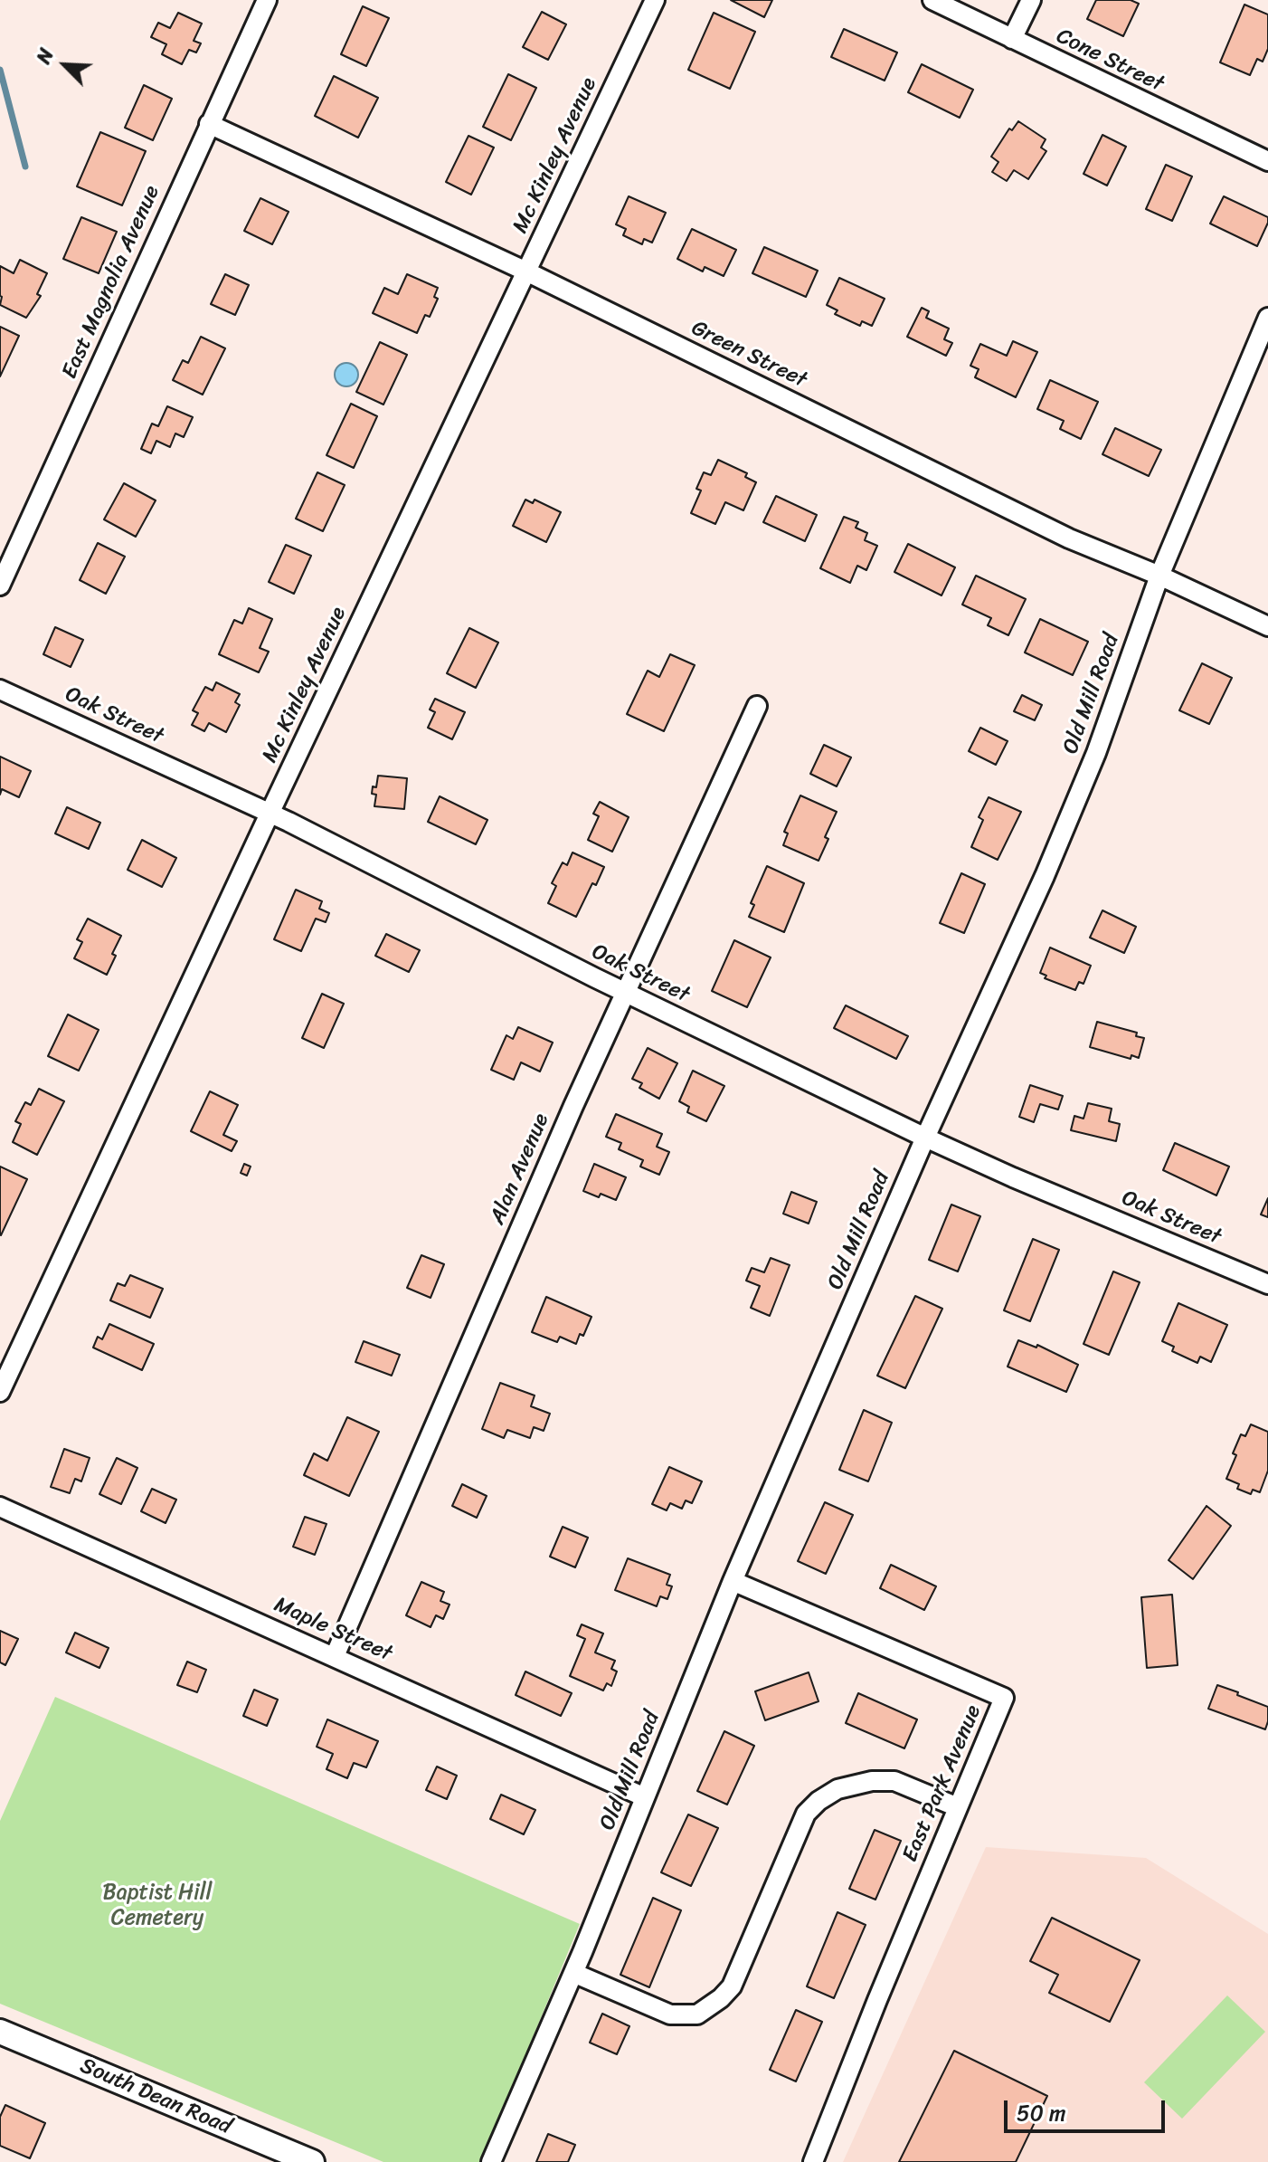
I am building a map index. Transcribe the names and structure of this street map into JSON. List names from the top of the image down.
{
  "streets": {
    "street": [
      "Cone Street",
      "Mc Kinley Avenue",
      "East Magnolia Avenue",
      "Green Street",
      "Old Mill Road",
      "Oak Street",
      "Alan Avenue",
      "Maple Street",
      "East Park Avenue",
      "South Dean Road"
    ]
  },
  "crossings": [
    ["Mc Kinley Avenue", "Green Street"],
    ["Mc Kinley Avenue", "Oak Street"],
    ["East Magnolia Avenue", "Green Street"],
    ["Green Street", "Old Mill Road"],
    ["Old Mill Road", "Oak Street"],
    ["Old Mill Road", "Maple Street"],
    ["Old Mill Road", "East Park Avenue"],
    ["Oak Street", "Alan Avenue"],
    ["Alan Avenue", "Maple Street"]
  ],
  "parks": ["Baptist Hill Cemetery"],
  "scale_bar": "50 m",
  "north": "top left"
}
